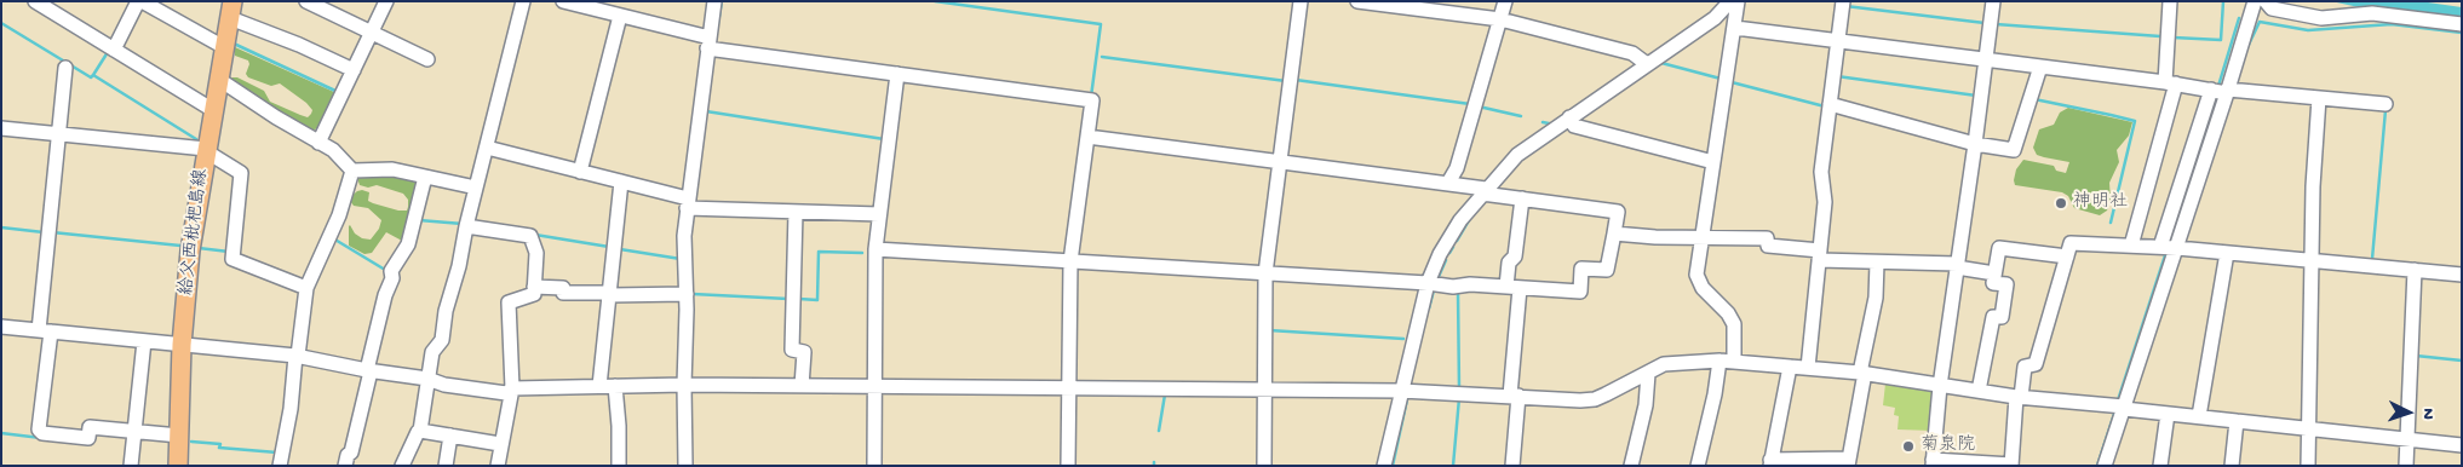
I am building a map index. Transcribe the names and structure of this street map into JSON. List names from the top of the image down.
{
  "streets": {
    "main road": ["給父西枇杷島線"]
  },
  "places": ["神明社", "菊泉院"],
  "north": "right"
}
